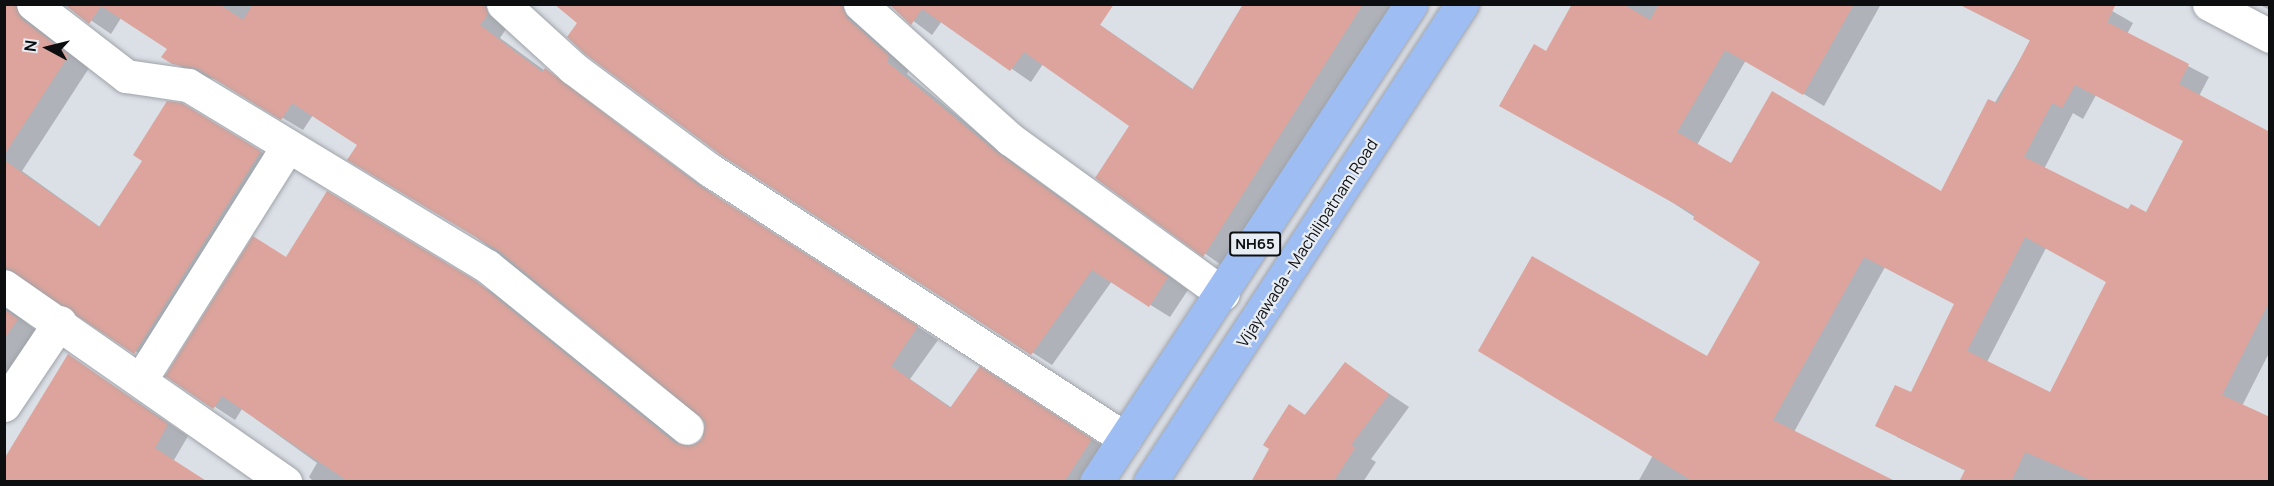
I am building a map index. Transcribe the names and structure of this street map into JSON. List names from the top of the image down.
{
  "streets": {
    "highway": ["Vijayawada - Machilipatnam Road", "NH65"]
  },
  "north": "left"
}
